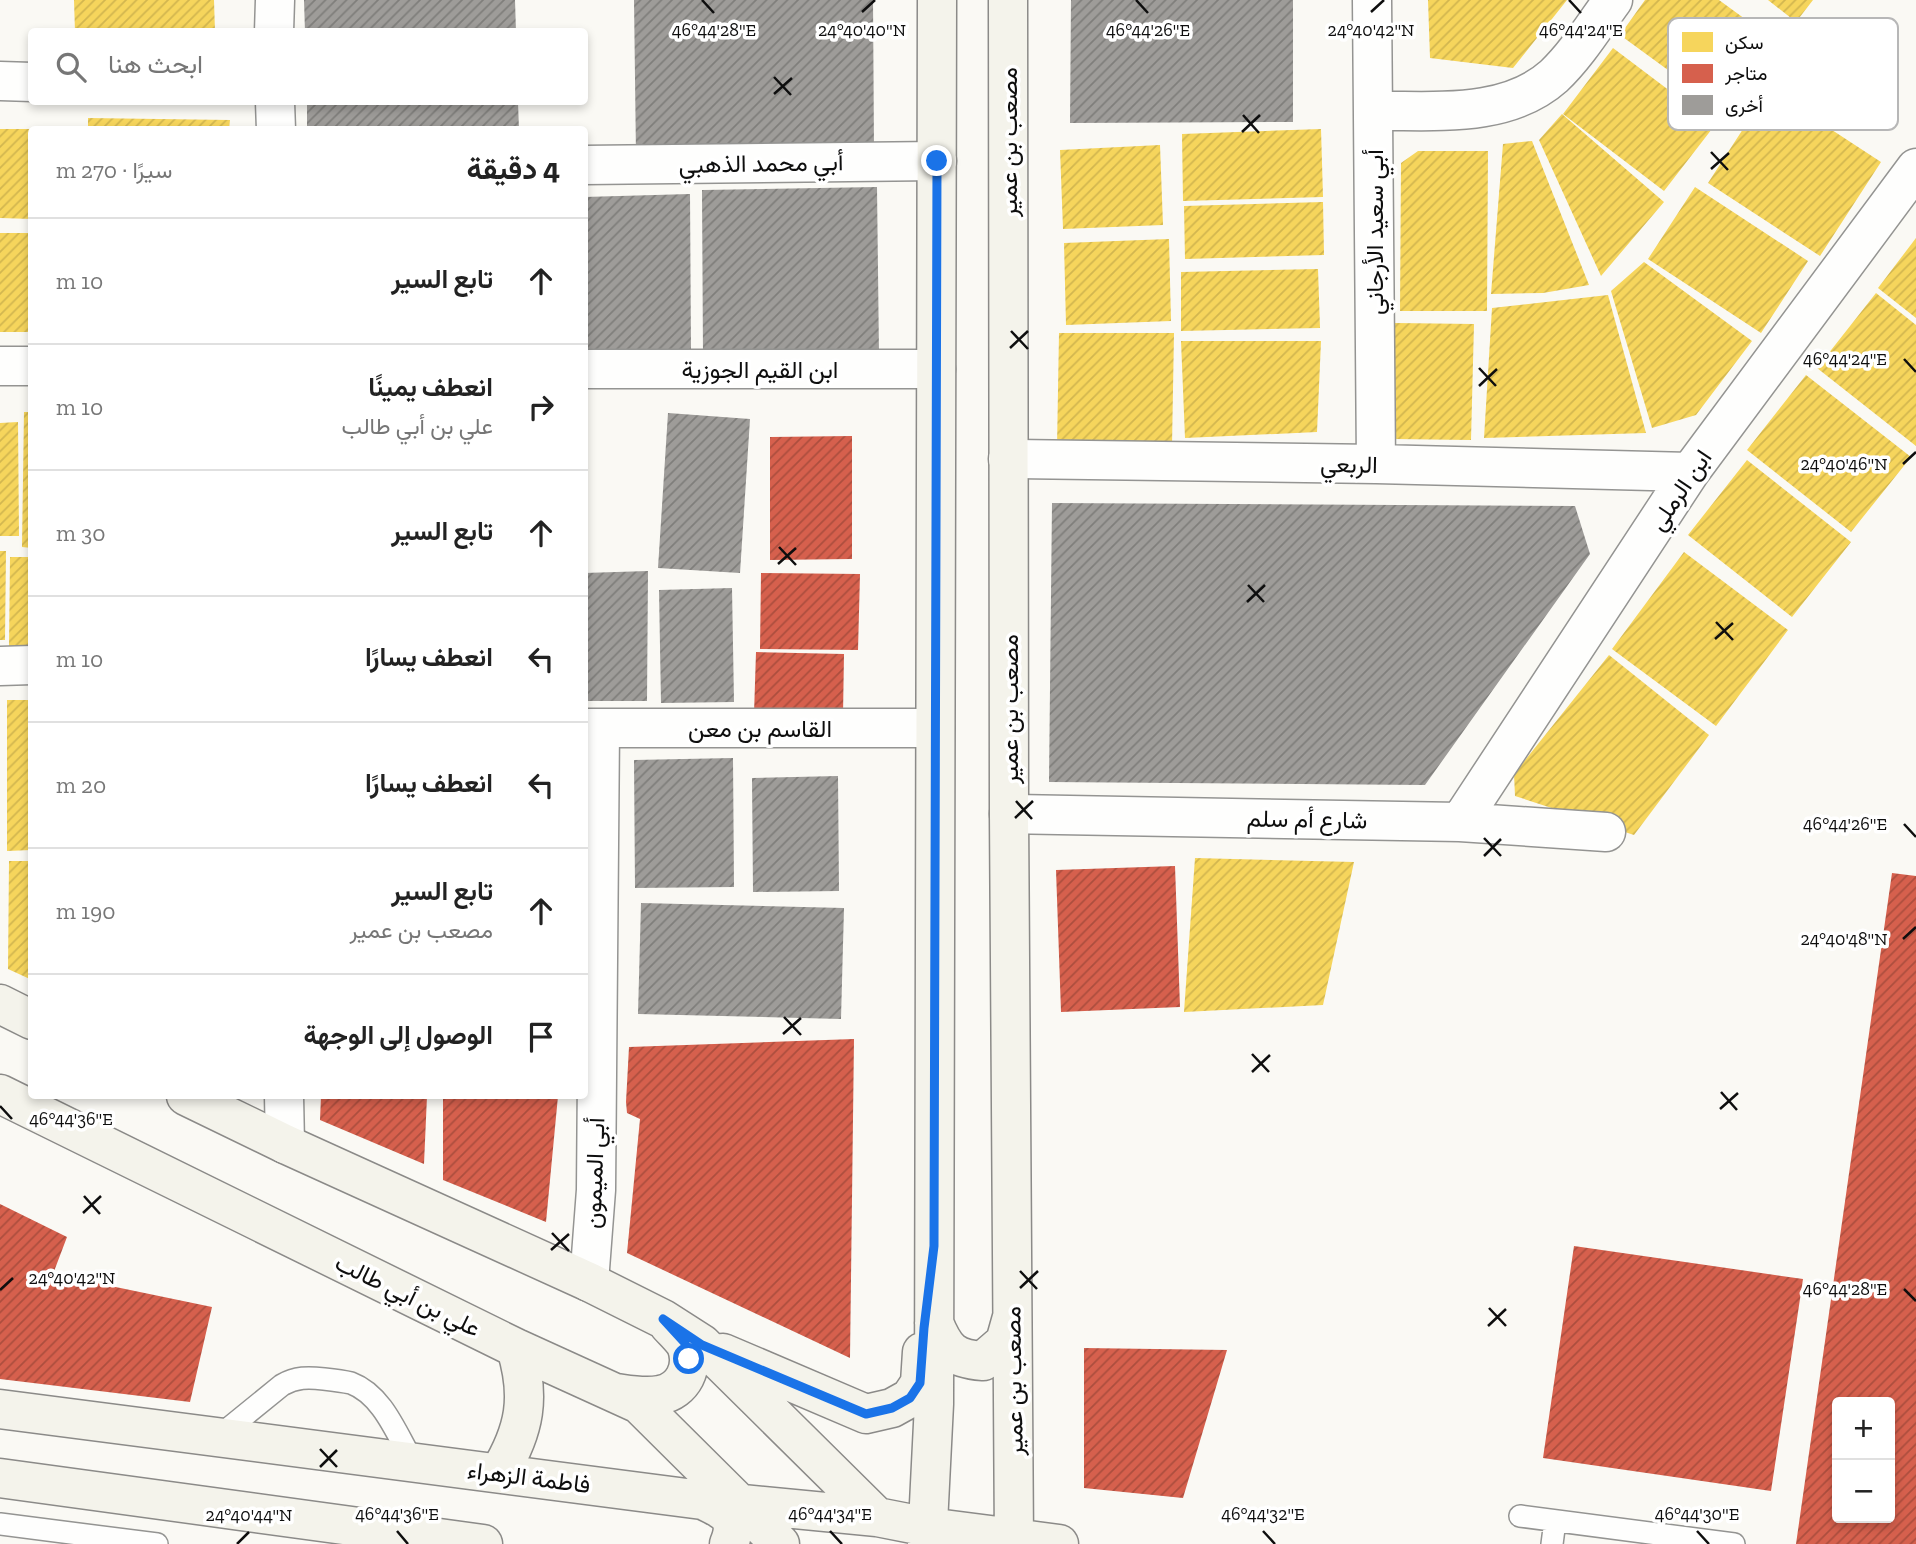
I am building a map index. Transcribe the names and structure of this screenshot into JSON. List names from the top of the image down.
{
  "streets": {
    "main road": ["مصعب بن عمير", "علي بن أبي طالب", "فاطمة الزهراء"],
    "street": [
      "أبي محمد الذهبي",
      "أبي سعيد الأرجاني",
      "ابن القيم الجوزية",
      "الربعي",
      "ابن الرملي",
      "القاسم بن معن",
      "شارع أم سلم",
      "أبي الميمون"
    ]
  },
  "crossings": [
    ["مصعب بن عمير", "الربعي"],
    ["مصعب بن عمير", "شارع أم سلم"],
    ["مصعب بن عمير", "فاطمة الزهراء"],
    ["أبي سعيد الأرجاني", "الربعي"],
    ["الربعي", "ابن الرملي"],
    ["ابن الرملي", "شارع أم سلم"],
    ["القاسم بن معن", "أبي الميمون"],
    ["علي بن أبي طالب", "فاطمة الزهراء"]
  ],
  "legend": ["سكن", "متاجر", "أخرى"],
  "page": {
    "search": "ابحث هنا",
    "heading": ["4 دقيقة", "سيرًا · 270 m"],
    "list": [
      ["تابع السير", "10 m"],
      ["انعطف يمينًا", "علي بن أبي طالب", "10 m"],
      ["تابع السير", "30 m"],
      ["انعطف يسارًا", "10 m"],
      ["انعطف يسارًا", "20 m"],
      ["تابع السير", "مصعب بن عمير", "190 m"],
      "الوصول إلى الوجهة"
    ],
    "map_buttons": ["+", "−"]
  },
  "coordinates": [
    "24°40'40\"N",
    "24°40'42\"N",
    "46°44'28\"E",
    "46°44'24\"E",
    "46°44'26\"E",
    "24°40'46\"N",
    "24°40'48\"N",
    "46°44'36\"E",
    "46°44'34\"E",
    "46°44'32\"E",
    "46°44'30\"E",
    "24°40'44\"N"
  ]
}
